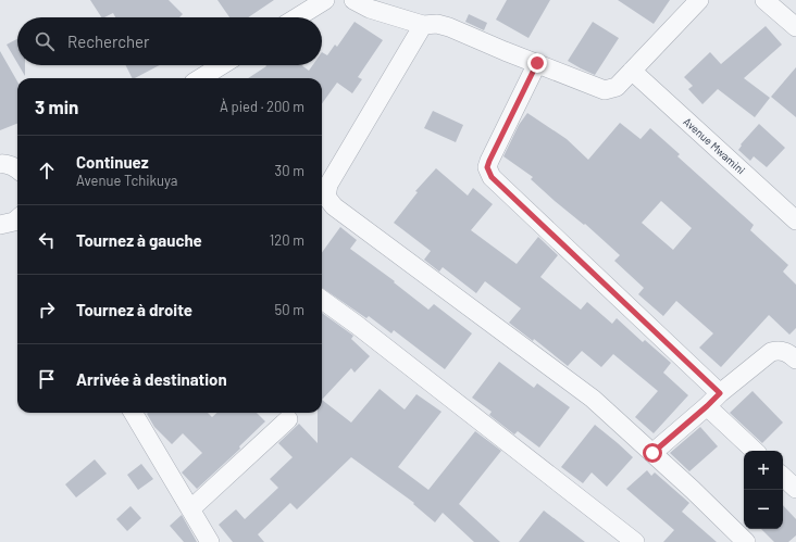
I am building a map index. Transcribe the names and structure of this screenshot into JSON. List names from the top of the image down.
{
  "streets": {
    "street": ["Avenue Mwamini"]
  },
  "page": {
    "search": "Rechercher",
    "heading": ["3 min", "À pied · 200 m"],
    "list": [
      ["Continuez", "Avenue Tchikuya", "30 m"],
      ["Tournez à gauche", "120 m"],
      ["Tournez à droite", "50 m"],
      "Arrivée à destination"
    ],
    "map_buttons": ["+", "−"]
  }
}
